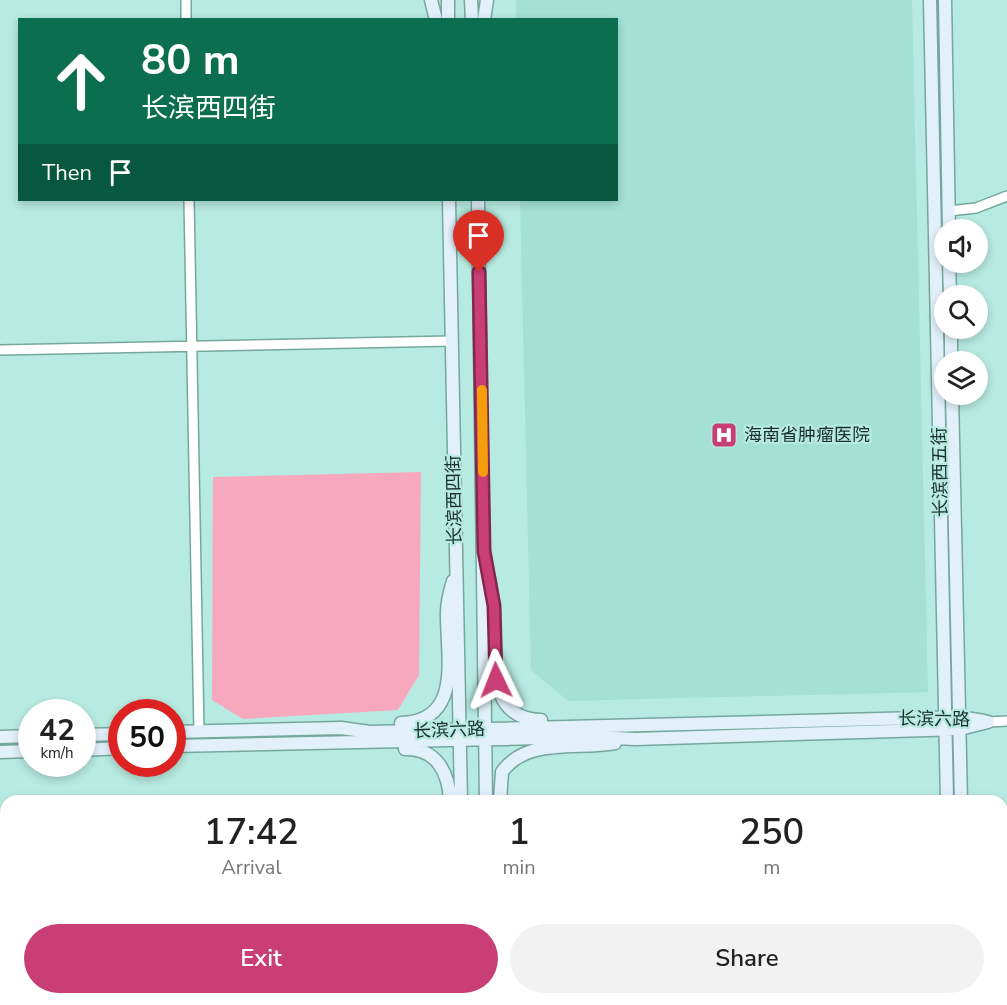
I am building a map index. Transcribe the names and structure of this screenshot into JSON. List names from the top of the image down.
{
  "streets": {
    "main road": ["长滨西五街", "长滨西四街", "长滨六路"]
  },
  "crossings": [
    ["长滨西五街", "长滨六路"],
    ["长滨西四街", "长滨六路"]
  ],
  "places": {
    "hospital": ["海南省肿瘤医院"]
  },
  "page": {
    "turn": ["80 m", "长滨西四街"],
    "then": "Then",
    "speed": "42 km/h",
    "limit": "50",
    "eta": [
      "17:42",
      "Arrival",
      "1",
      "min",
      "250",
      "m"
    ],
    "buttons": ["Exit", "Share"]
  }
}
